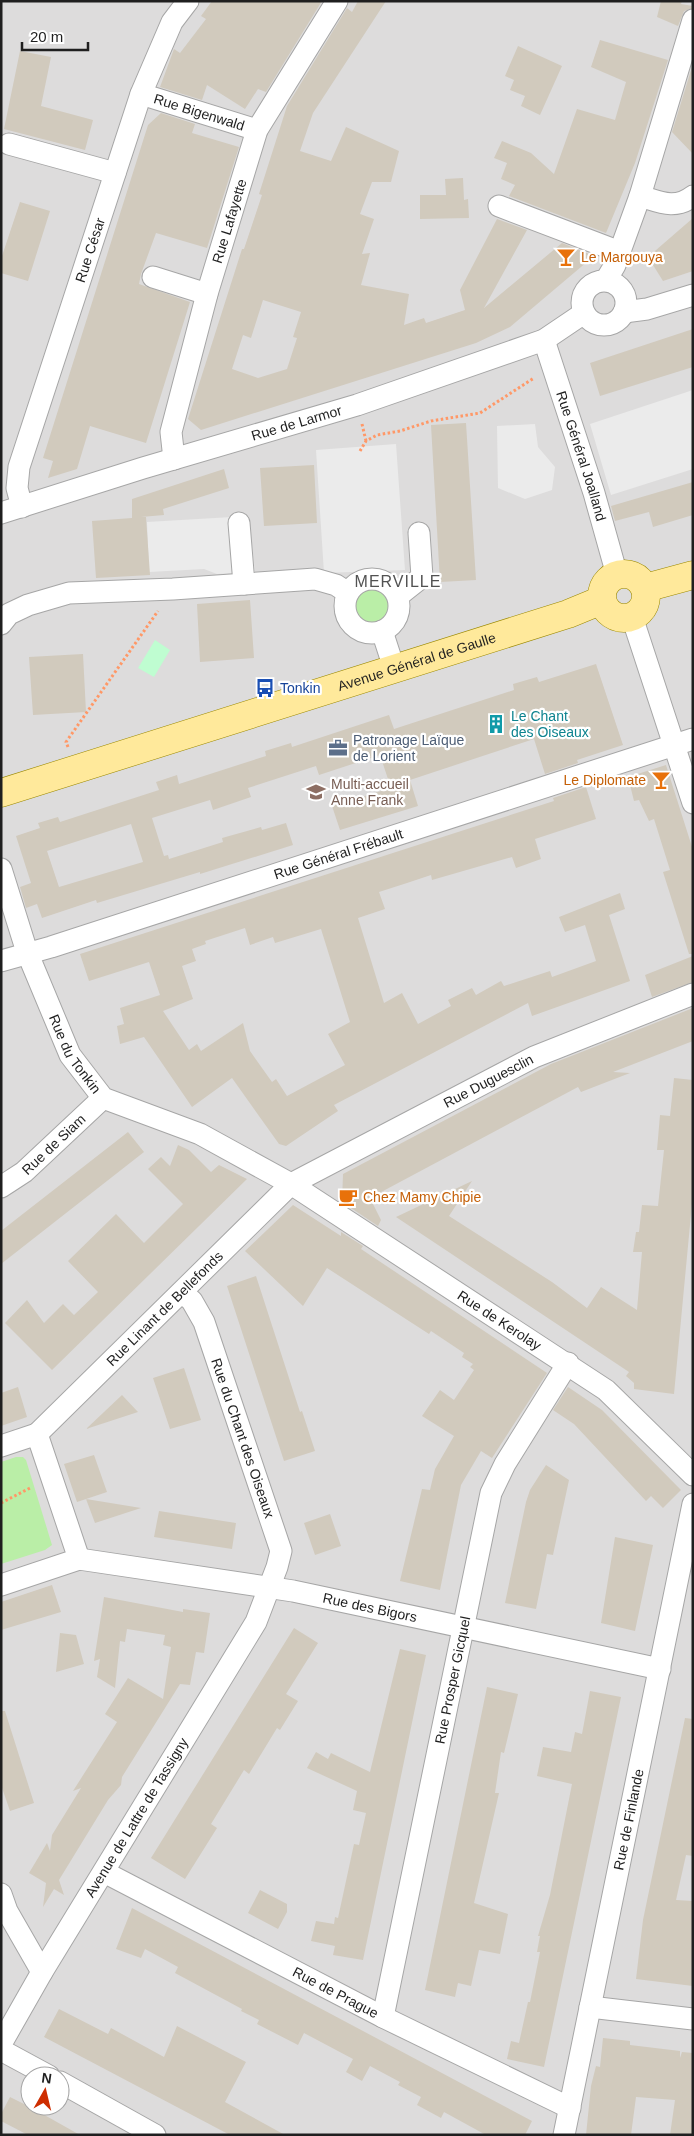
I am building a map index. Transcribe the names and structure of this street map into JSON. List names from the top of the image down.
{
  "streets": {
    "main road": ["Avenue Général de Gaulle"],
    "street": [
      "Rue Bigenwald",
      "Rue Lafayette",
      "Rue César",
      "Rue de Larmor",
      "Rue Général Joalland",
      "Rue Général Frébault",
      "Rue du Tonkin",
      "Rue Duguesclin",
      "Rue de Siam",
      "Rue Linant de Bellefonds",
      "Rue de Kerolay",
      "Rue du Chant des Oiseaux",
      "Rue des Bigors",
      "Rue Prosper Gicquel",
      "Avenue de Lattre de Tassigny",
      "Rue de Finlande",
      "Rue de Prague"
    ]
  },
  "crossings": [
    ["Rue Bigenwald", "Rue Lafayette"],
    ["Rue Bigenwald", "Rue César"],
    ["Rue Lafayette", "Rue de Larmor"],
    ["Rue César", "Rue de Larmor"],
    ["Rue de Larmor", "Rue Général Joalland"],
    ["Rue Général Joalland", "Avenue Général de Gaulle"],
    ["Rue Général Frébault", "Rue du Tonkin"],
    ["Rue du Tonkin", "Rue Duguesclin"],
    ["Rue du Tonkin", "Rue de Siam"],
    ["Rue du Tonkin", "Rue Linant de Bellefonds"],
    ["Rue du Tonkin", "Rue de Kerolay"],
    ["Rue Duguesclin", "Rue Linant de Bellefonds"],
    ["Rue Duguesclin", "Rue de Kerolay"],
    ["Rue Linant de Bellefonds", "Rue de Kerolay"],
    ["Rue Linant de Bellefonds", "Rue du Chant des Oiseaux"],
    ["Rue de Kerolay", "Rue Prosper Gicquel"],
    ["Rue du Chant des Oiseaux", "Rue des Bigors"],
    ["Rue du Chant des Oiseaux", "Avenue de Lattre de Tassigny"],
    ["Rue des Bigors", "Rue Prosper Gicquel"],
    ["Rue des Bigors", "Avenue de Lattre de Tassigny"],
    ["Rue des Bigors", "Rue de Finlande"],
    ["Rue Prosper Gicquel", "Rue de Prague"],
    ["Avenue de Lattre de Tassigny", "Rue de Prague"],
    ["Rue de Finlande", "Rue de Prague"]
  ],
  "districts": ["MERVILLE"],
  "places": {
    "bar": ["Le Margouya", "Le Diplomate"],
    "bus stop": ["Tonkin"],
    "building": ["Le Chant des Oiseaux"],
    "office": ["Patronage Laïque de Lorient"],
    "school or university": ["Multi-accueil Anne Frank"],
    "cafe": ["Chez Mamy Chipie"]
  },
  "scale_bar": "20 m",
  "north": "top"
}
